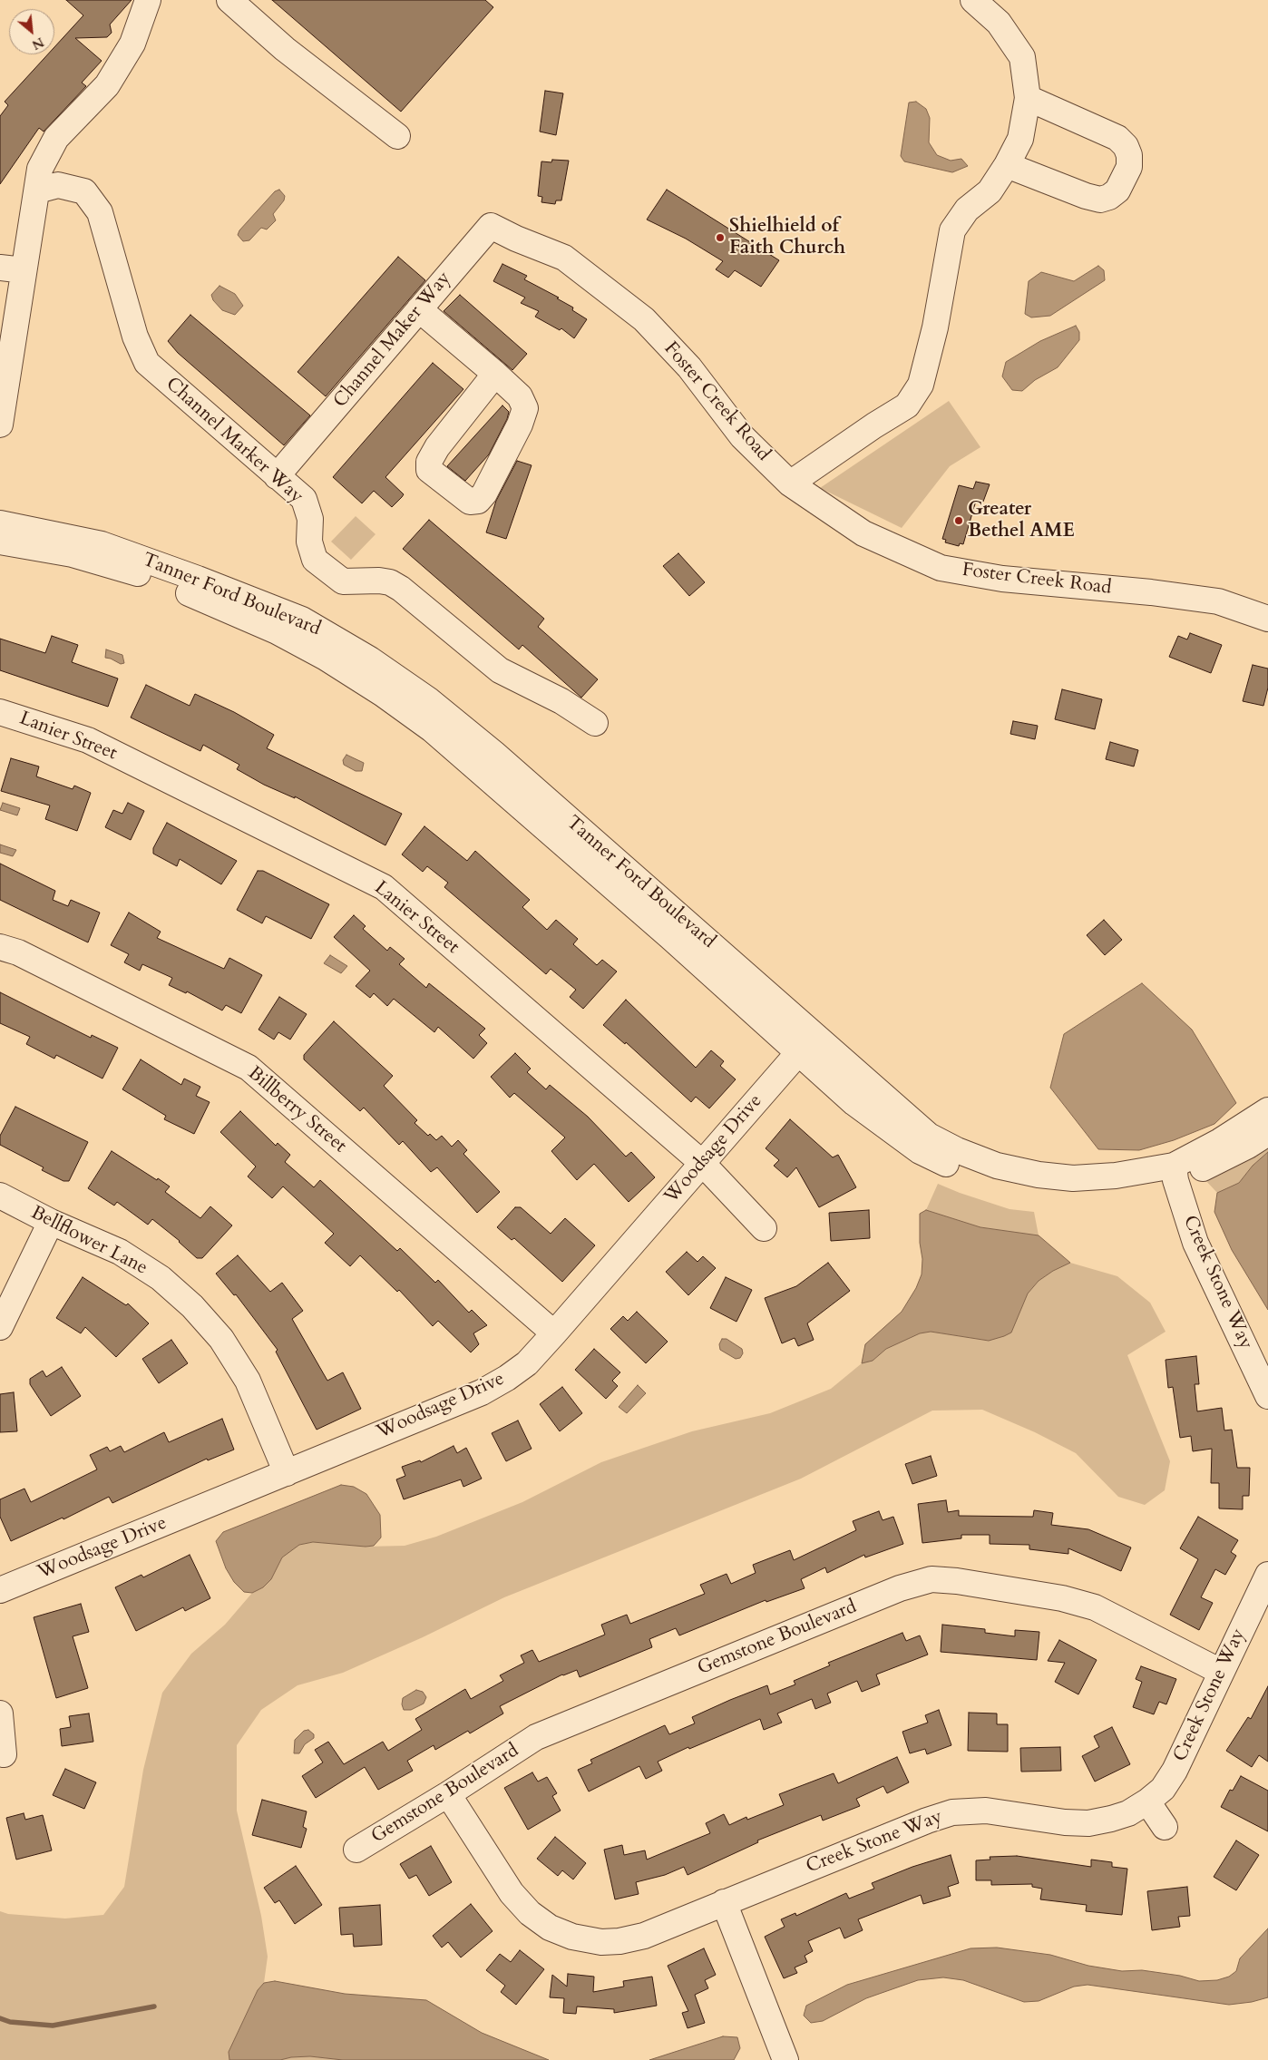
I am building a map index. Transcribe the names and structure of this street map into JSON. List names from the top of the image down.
{
  "streets": {
    "street": [
      "Channel Maker Way",
      "Foster Creek Road",
      "Channel Marker Way",
      "Tanner Ford Boulevard",
      "Lanier Street",
      "Billberry Street",
      "Woodsage Drive",
      "Bellflower Lane",
      "Creek Stone Way",
      "Gemstone Boulevard"
    ]
  },
  "crossings": [
    ["Channel Maker Way", "Foster Creek Road"],
    ["Channel Maker Way", "Channel Marker Way"],
    ["Tanner Ford Boulevard", "Woodsage Drive"],
    ["Tanner Ford Boulevard", "Creek Stone Way"],
    ["Lanier Street", "Woodsage Drive"],
    ["Billberry Street", "Woodsage Drive"],
    ["Woodsage Drive", "Bellflower Lane"],
    ["Creek Stone Way", "Gemstone Boulevard"]
  ],
  "places": ["Shielhield of Faith Church", "Greater Bethel AME"],
  "north": "bottom right"
}
